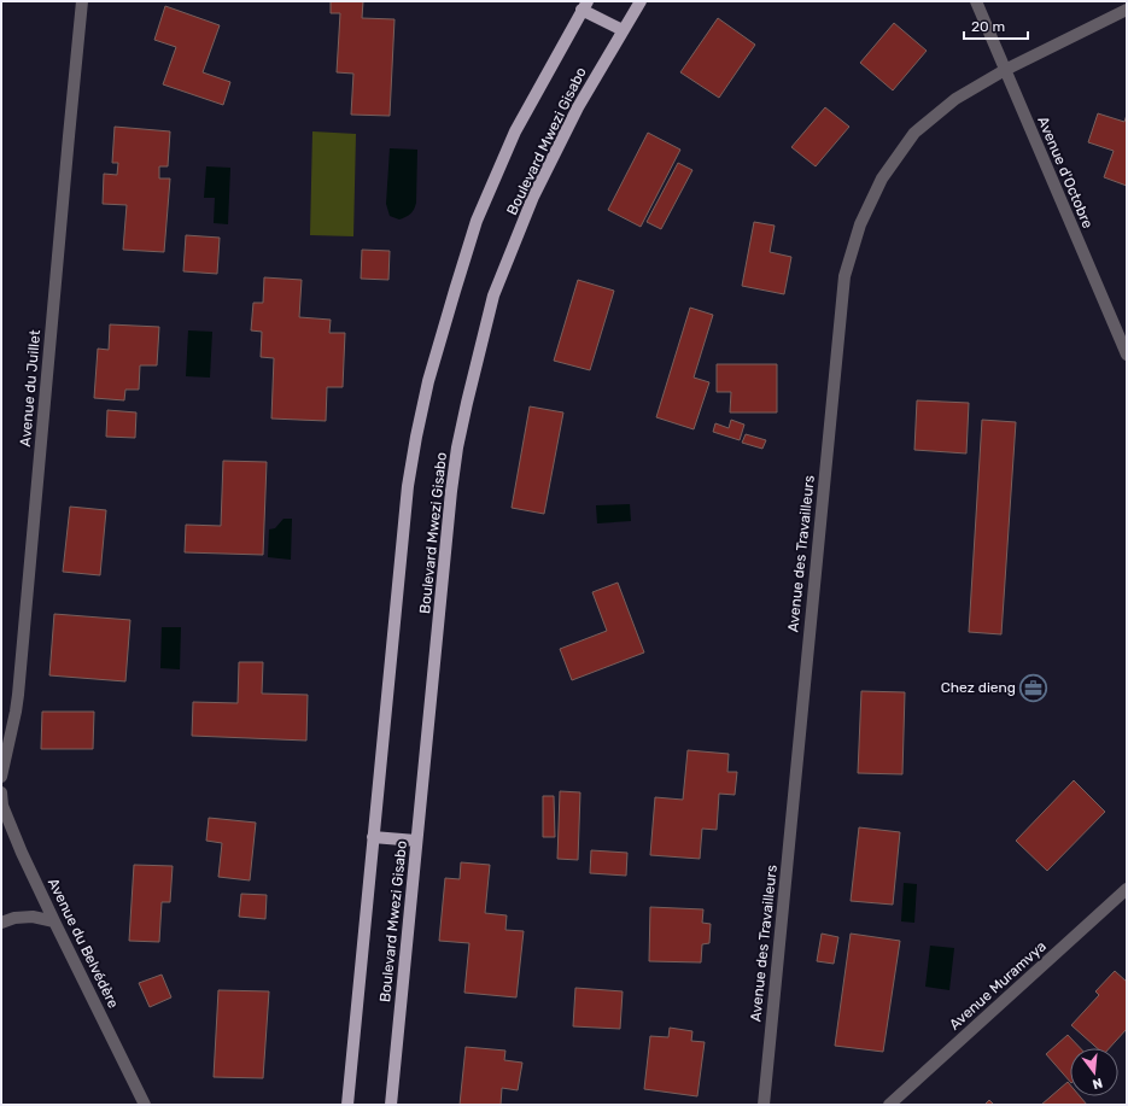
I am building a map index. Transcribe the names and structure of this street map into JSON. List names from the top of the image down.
{
  "streets": {
    "main road": ["Boulevard Mwezi Gisabo"],
    "street": [
      "Avenue d'Octobre",
      "Avenue du Juillet",
      "Avenue des Travailleurs",
      "Avenue du Belvédère",
      "Avenue Muramvya"
    ]
  },
  "crossings": [
    ["Avenue d'Octobre", "Avenue des Travailleurs"]
  ],
  "places": {
    "office": ["Chez dieng"]
  },
  "scale_bar": "20 m",
  "north": "bottom"
}
